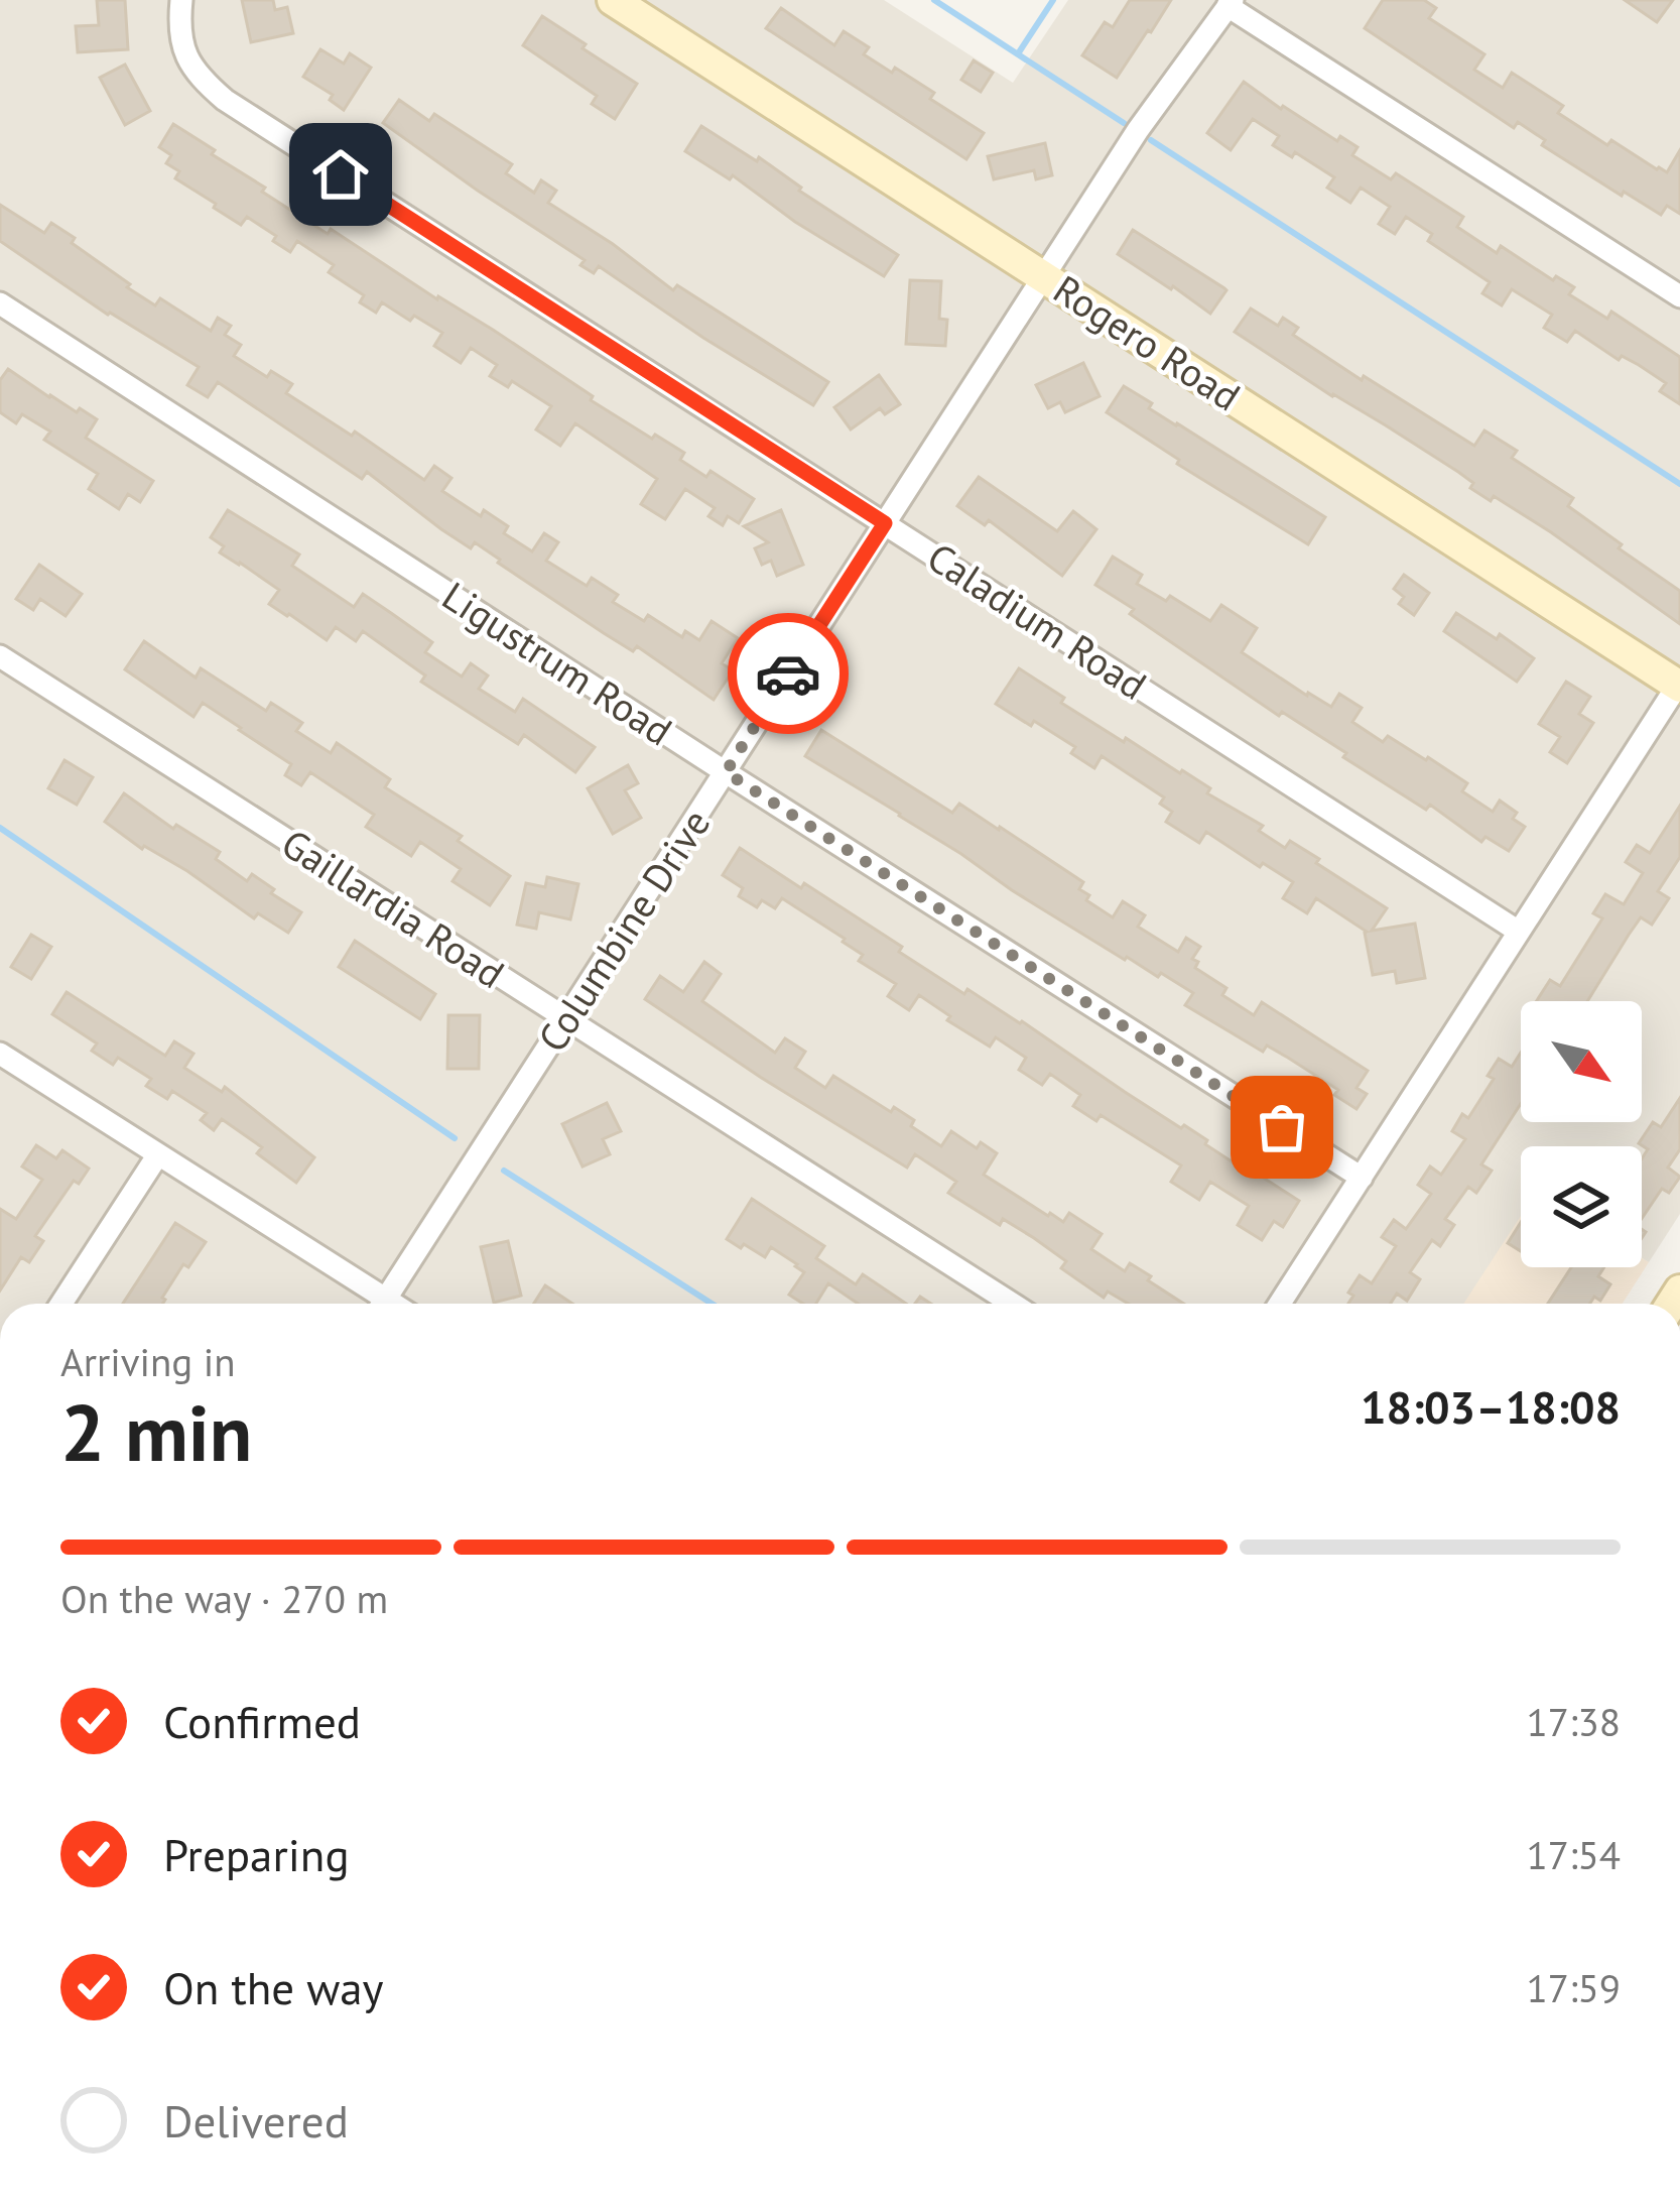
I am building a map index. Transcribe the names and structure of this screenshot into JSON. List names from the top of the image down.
{
  "streets": {
    "main road": ["Rogero Road"],
    "street": [
      "Caladium Road",
      "Ligustrum Road",
      "Gaillardia Road",
      "Columbine Drive"
    ]
  },
  "crossings": [
    ["Rogero Road", "Columbine Drive"],
    ["Caladium Road", "Columbine Drive"],
    ["Ligustrum Road", "Columbine Drive"],
    ["Gaillardia Road", "Columbine Drive"]
  ],
  "north": "bottom right",
  "page": {
    "heading": ["2 min", "Arriving in", "18:03–18:08"],
    "bar": "On the way · 270 m",
    "list": [
      ["Confirmed", "17:38"],
      ["Preparing", "17:54"],
      ["On the way", "17:59"],
      "Delivered"
    ]
  }
}
